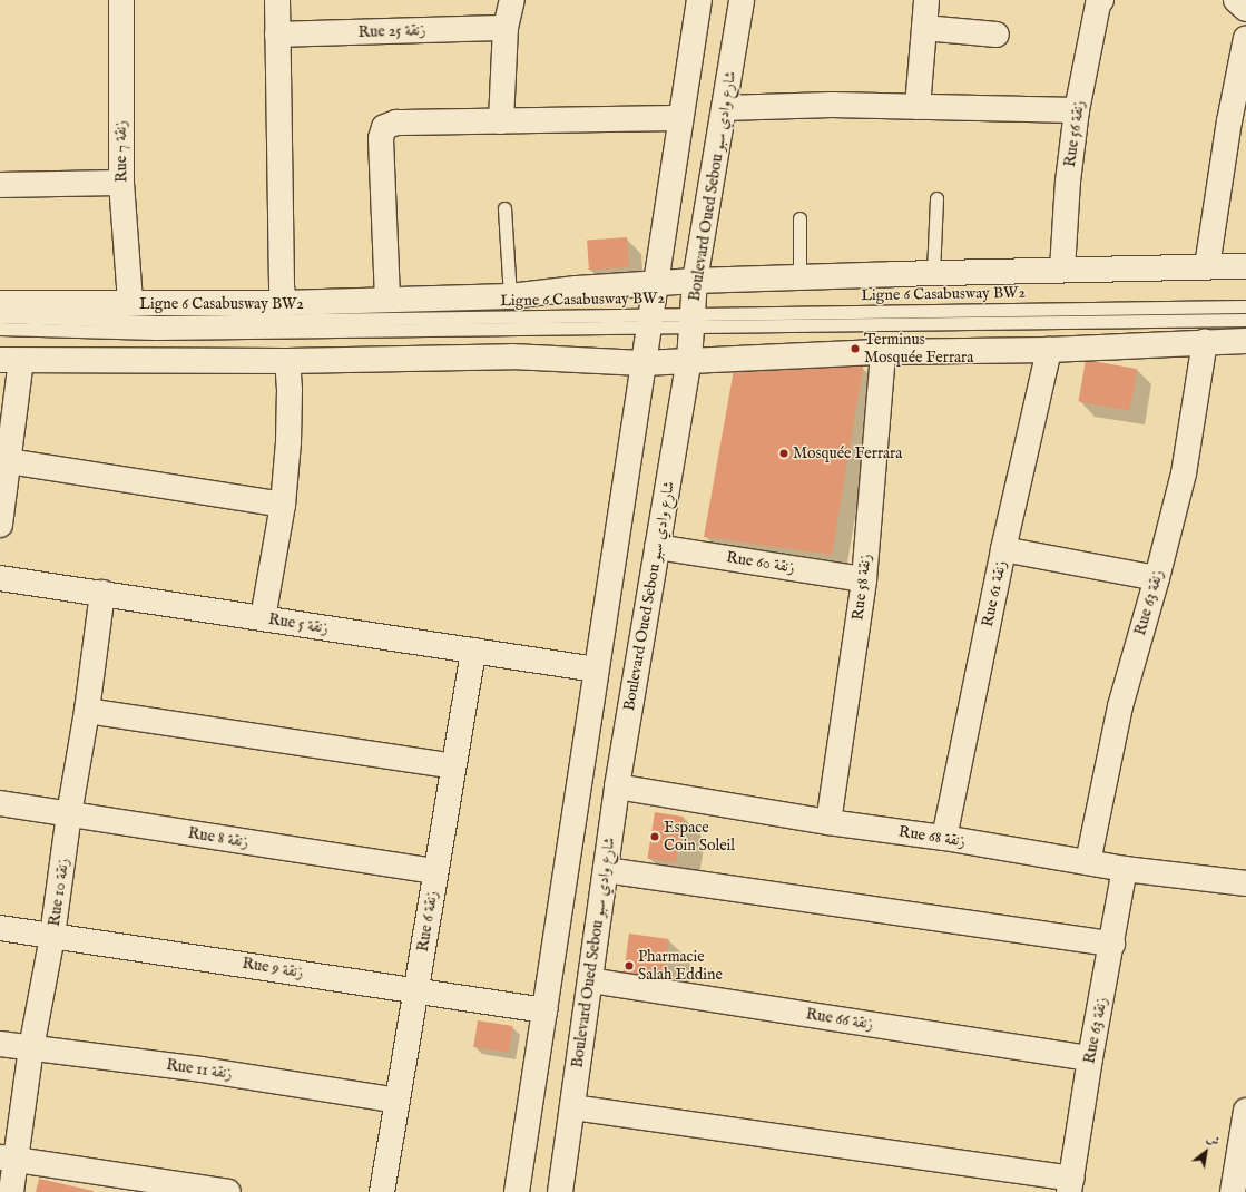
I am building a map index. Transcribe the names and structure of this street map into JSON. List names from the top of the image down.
{
  "streets": {
    "street": [
      "Rue 25 زنقة",
      "Rue 56 زنقة",
      "Rue 7 زنقة",
      "Boulevard Oued Sebou شارع وادي سبو",
      "Rue 60 زنقة",
      "Rue 58 زنقة",
      "Rue 61 زنقة",
      "Rue 63 زنقة",
      "Rue 5 زنقة",
      "Rue 68 زنقة",
      "Rue 8 زنقة",
      "Rue 10 زنقة",
      "Rue 6 زنقة",
      "Rue 9 زنقة",
      "Rue 66 زنقة",
      "Rue 11 زنقة"
    ],
    "lane": ["Ligne 6 Casabusway BW2"]
  },
  "crossings": [
    ["Boulevard Oued Sebou شارع وادي سبو", "Ligne 6 Casabusway BW2"],
    ["Boulevard Oued Sebou شارع وادي سبو", "Rue 60 زنقة"],
    ["Boulevard Oued Sebou شارع وادي سبو", "Rue 68 زنقة"],
    ["Boulevard Oued Sebou شارع وادي سبو", "Rue 66 زنقة"],
    ["Rue 60 زنقة", "Rue 58 زنقة"],
    ["Rue 58 زنقة", "Rue 68 زنقة"],
    ["Rue 61 زنقة", "Rue 68 زنقة"],
    ["Rue 63 زنقة", "Rue 68 زنقة"],
    ["Rue 63 زنقة", "Rue 66 زنقة"],
    ["Rue 5 زنقة", "Rue 10 زنقة"],
    ["Rue 5 زنقة", "Rue 6 زنقة"],
    ["Rue 8 زنقة", "Rue 10 زنقة"],
    ["Rue 8 زنقة", "Rue 6 زنقة"],
    ["Rue 10 زنقة", "Rue 9 زنقة"],
    ["Rue 10 زنقة", "Rue 11 زنقة"],
    ["Rue 6 زنقة", "Rue 9 زنقة"],
    ["Rue 6 زنقة", "Rue 11 زنقة"]
  ],
  "places": [
    "Terminus Mosquée Ferrara",
    "Mosquée Ferrara",
    "Espace Coin Soleil",
    "Pharmacie Salah Eddine"
  ],
  "north": "top right"
}
